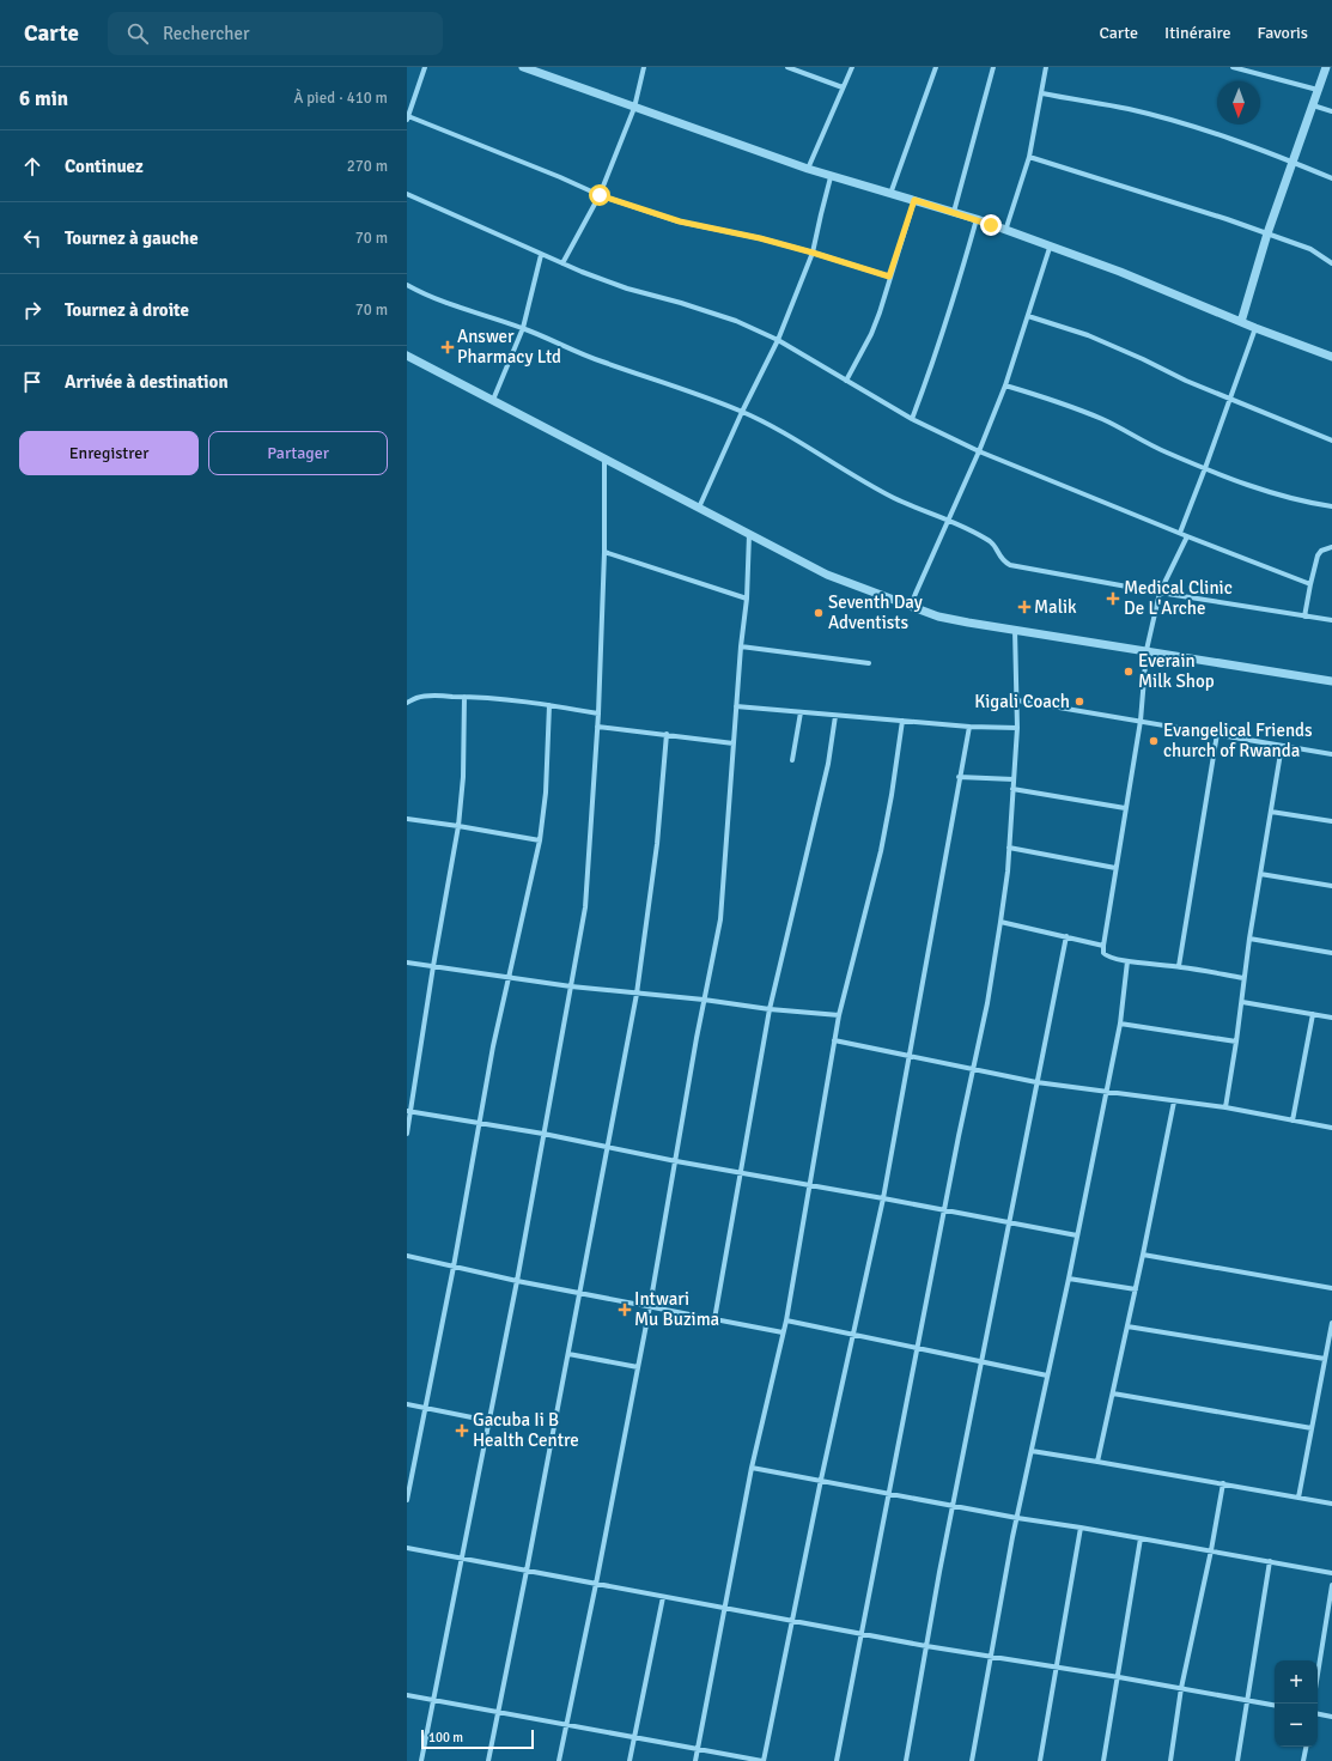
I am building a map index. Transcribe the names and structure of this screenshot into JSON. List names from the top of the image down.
{
  "places": {
    "health": [
      "Answer Pharmacy Ltd",
      "Medical Clinic De L'Arche",
      "Malik",
      "Intwari Mu Buzima",
      "Gacuba Ii B Health Centre"
    ],
    "other": [
      "Seventh Day Adventists",
      "Everain Milk Shop",
      "Kigali Coach",
      "Evangelical Friends church of Rwanda"
    ]
  },
  "scale_bar": "100 m",
  "north": "bottom",
  "page": {
    "header": "Carte",
    "search": "Rechercher",
    "nav": ["Carte", "Itinéraire", "Favoris"],
    "heading": ["6 min", "À pied · 410 m"],
    "list": [
      ["Continuez", "270 m"],
      ["Tournez à gauche", "70 m"],
      ["Tournez à droite", "70 m"],
      "Arrivée à destination"
    ],
    "buttons": ["Enregistrer", "Partager"],
    "map_buttons": ["+", "−"],
    "scale": "100 m"
  }
}
